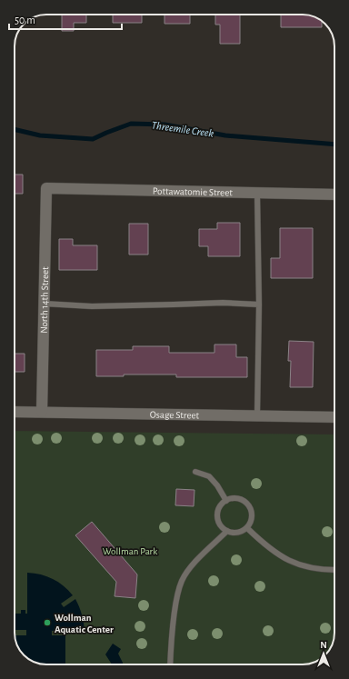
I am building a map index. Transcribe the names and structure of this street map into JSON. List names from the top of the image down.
{
  "streets": {
    "street": ["Pottawatomie Street", "North 14th Street", "Osage Street"]
  },
  "crossings": [
    ["Pottawatomie Street", "North 14th Street"],
    ["North 14th Street", "Osage Street"]
  ],
  "water": ["Threemile Creek"],
  "parks": ["Wollman Park"],
  "places": ["Wollman Aquatic Center"],
  "scale_bar": "50 m",
  "north": "top"
}
